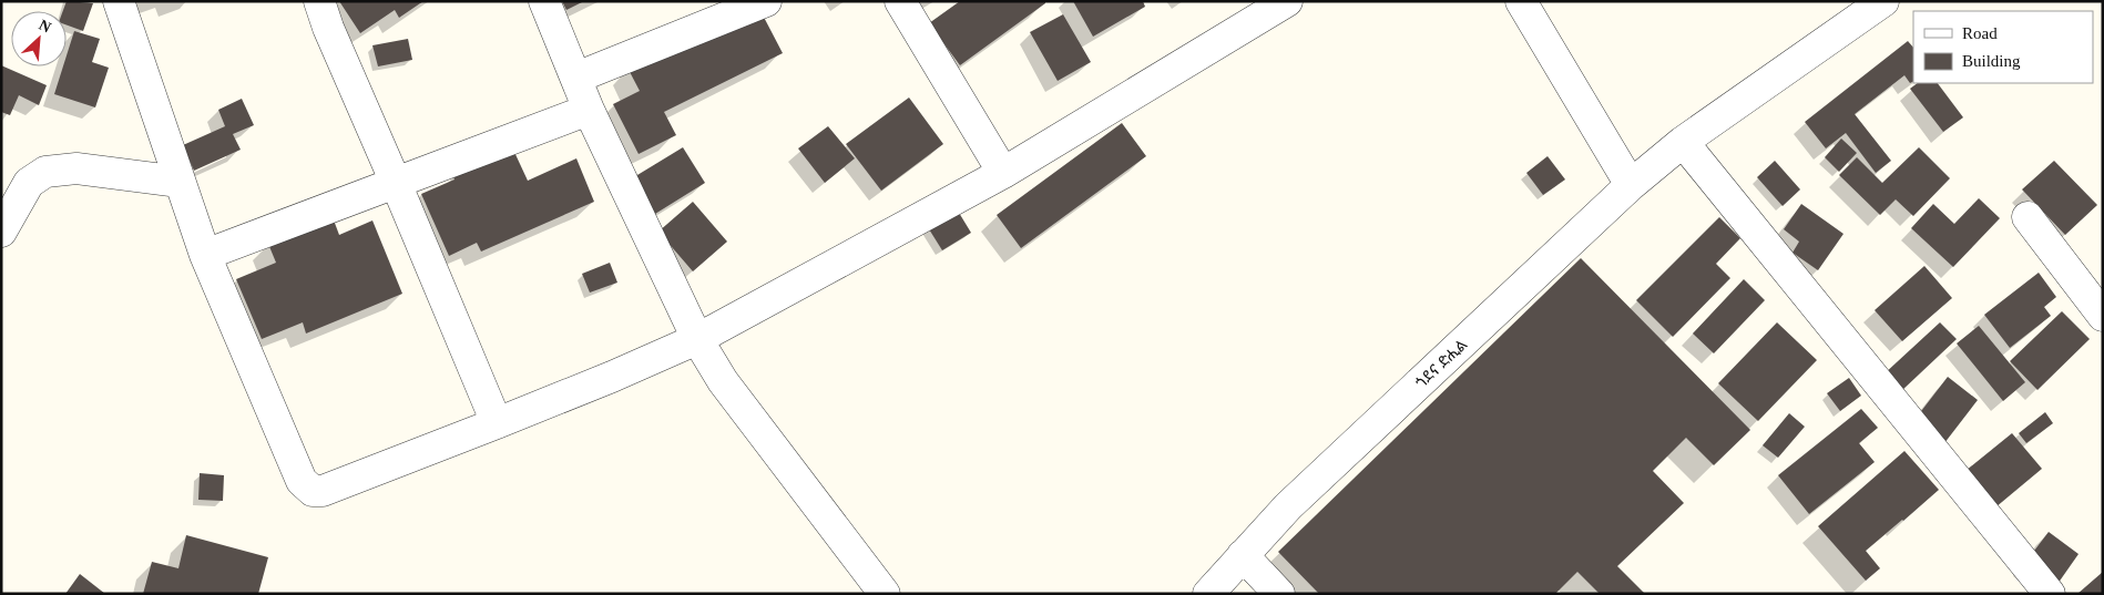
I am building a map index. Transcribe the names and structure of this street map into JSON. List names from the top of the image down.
{
  "streets": {
    "street": ["ጎደና ድሒል"]
  },
  "legend": ["Road", "Building"],
  "north": "top right"
}
